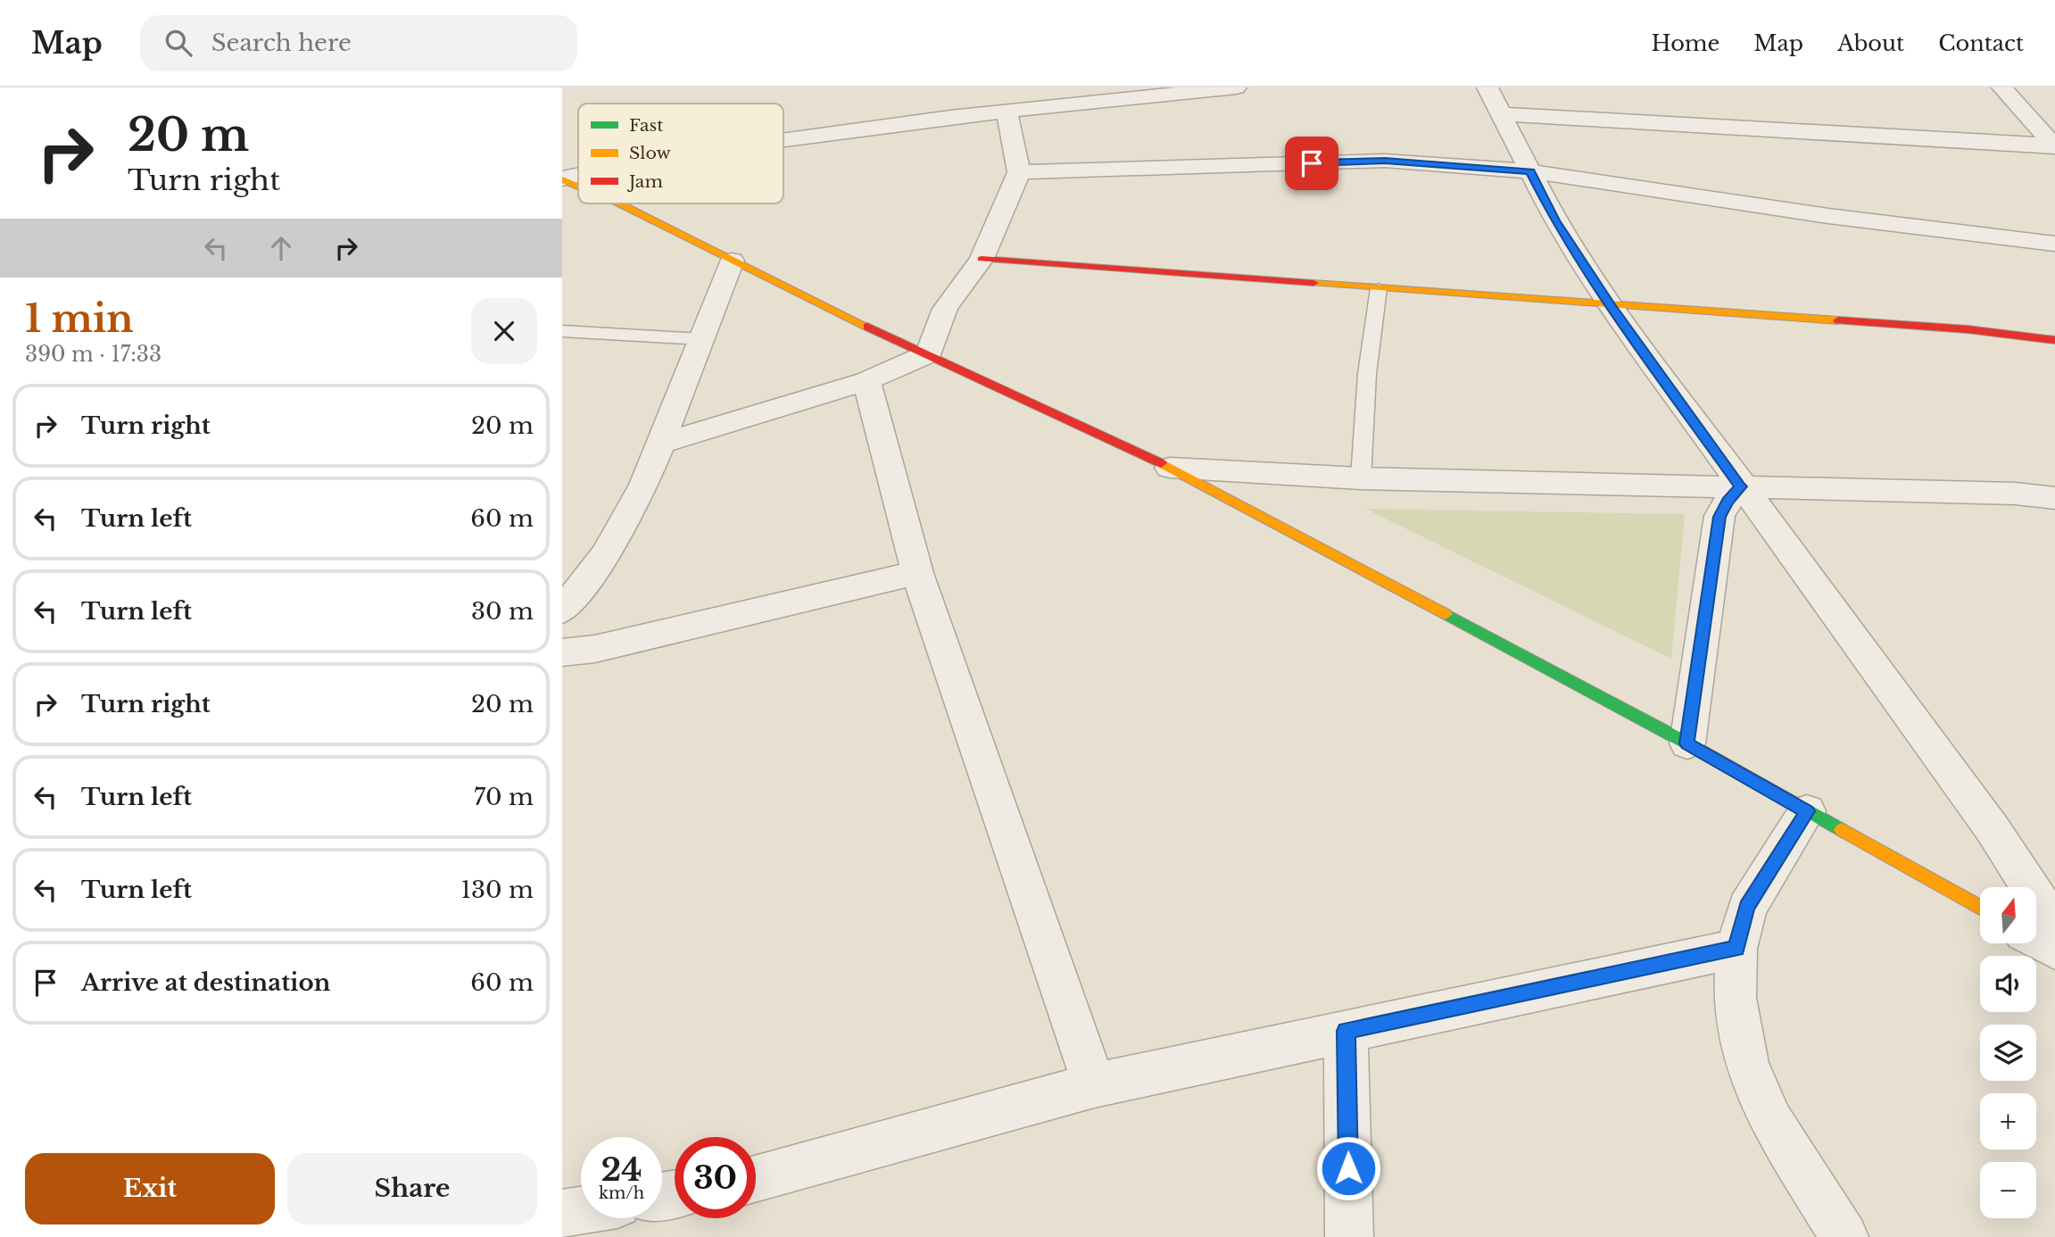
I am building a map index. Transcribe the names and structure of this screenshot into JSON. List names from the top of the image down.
{
  "legend": ["Fast", "Slow", "Jam"],
  "north": "top",
  "page": {
    "header": "Map",
    "search": "Search here",
    "nav": [
      "Home",
      "Map",
      "About",
      "Contact"
    ],
    "turn": ["20 m", "Turn right"],
    "heading": ["1 min", "390 m · 17:33"],
    "list": [
      {
        "name": "Turn right",
        "value": "20 m"
      },
      {
        "name": "Turn left",
        "value": "60 m"
      },
      {
        "name": "Turn left",
        "value": "30 m"
      },
      {
        "name": "Turn right",
        "value": "20 m"
      },
      {
        "name": "Turn left",
        "value": "70 m"
      },
      {
        "name": "Turn left",
        "value": "130 m"
      },
      {
        "name": "Arrive at destination",
        "value": "60 m"
      }
    ],
    "map_buttons": ["+", "−"],
    "speed": "24 km/h",
    "limit": "30",
    "buttons": ["Exit", "Share"]
  }
}
